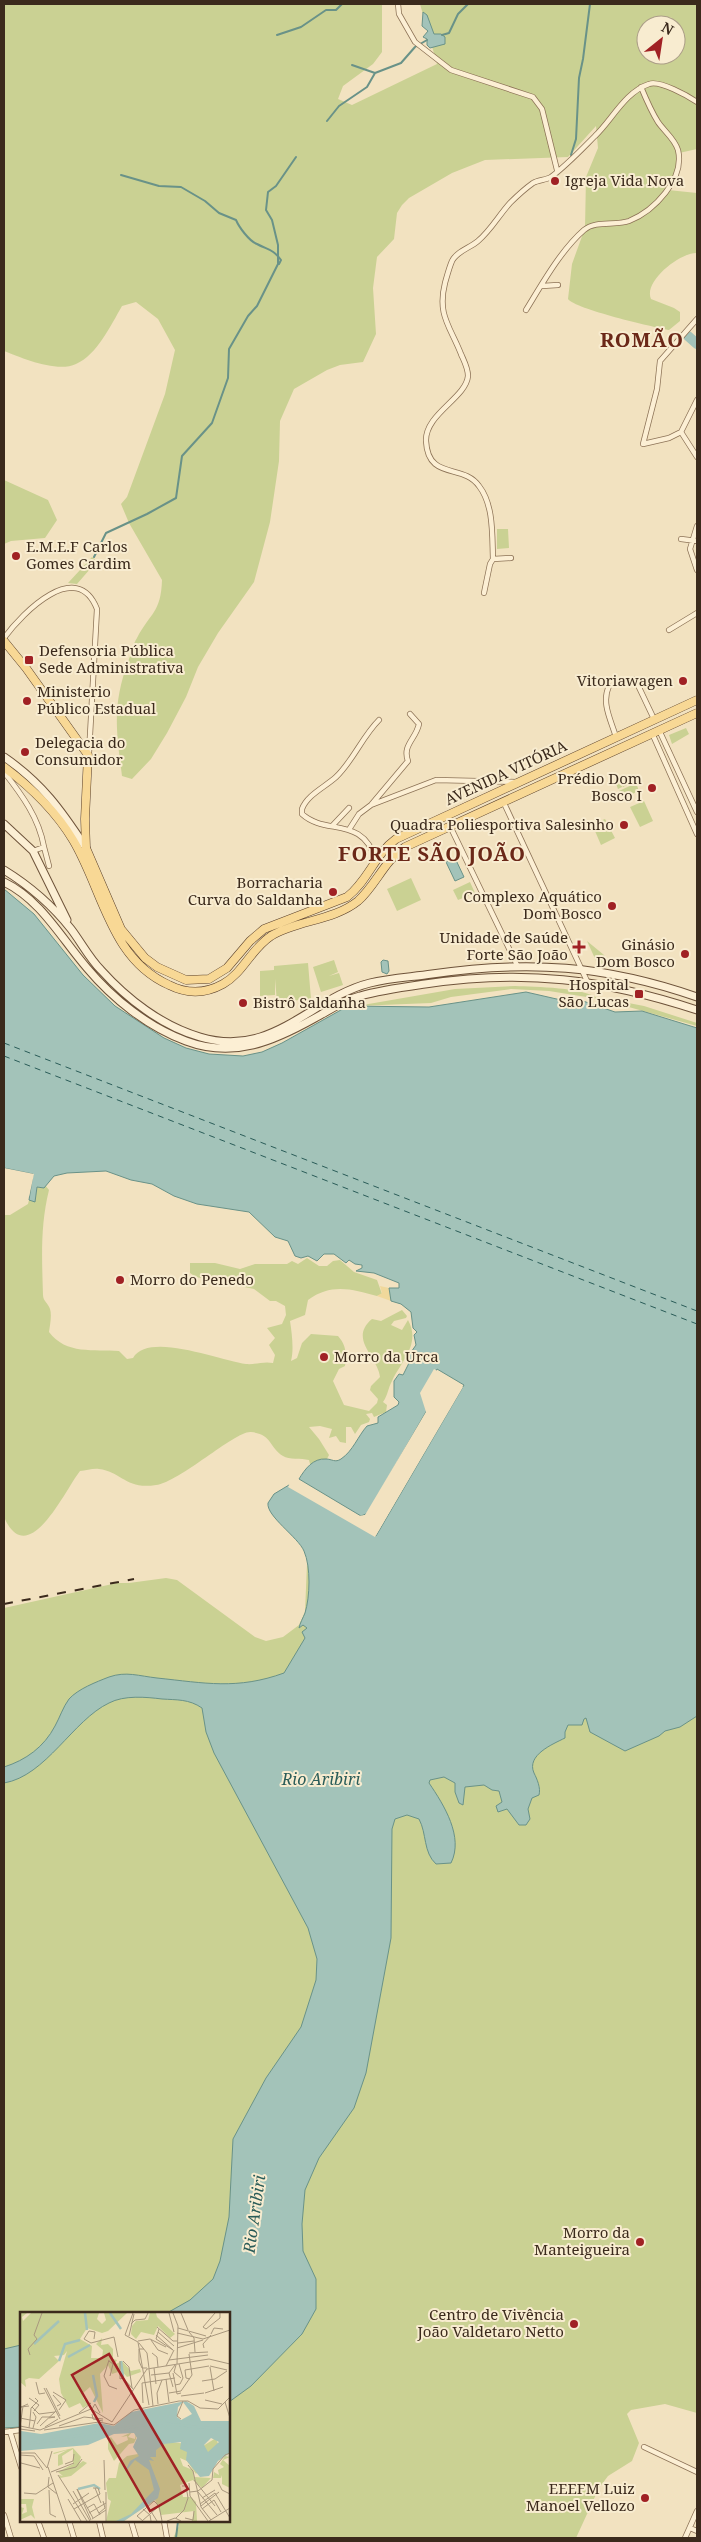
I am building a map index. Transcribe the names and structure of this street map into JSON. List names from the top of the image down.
{
  "streets": {
    "main road": ["AVENIDA VITÓRIA"]
  },
  "districts": ["ROMÃO", "FORTE SÃO JOÃO"],
  "water": ["Rio Aribiri"],
  "places": {
    "other": [
      "Igreja Vida Nova",
      "E.M.E.F Carlos Gomes Cardim",
      "Vitoriawagen",
      "Ministerio Público Estadual",
      "Delegacia do Consumidor",
      "Prédio Dom Bosco I",
      "Quadra Poliesportiva Salesinho",
      "Borracharia Curva do Saldanha",
      "Complexo Aquático Dom Bosco",
      "Ginásio Dom Bosco",
      "Bistrô Saldanha",
      "Morro do Penedo",
      "Morro da Urca",
      "Morro da Manteigueira",
      "Centro de Vivência João Valdetaro Netto",
      "EEEFM Luiz Manoel Vellozo"
    ],
    "transit": ["Defensoria Pública Sede Administrativa", "Hospital São Lucas"],
    "health": ["Unidade de Saúde Forte São João"]
  },
  "north": "top right"
}
